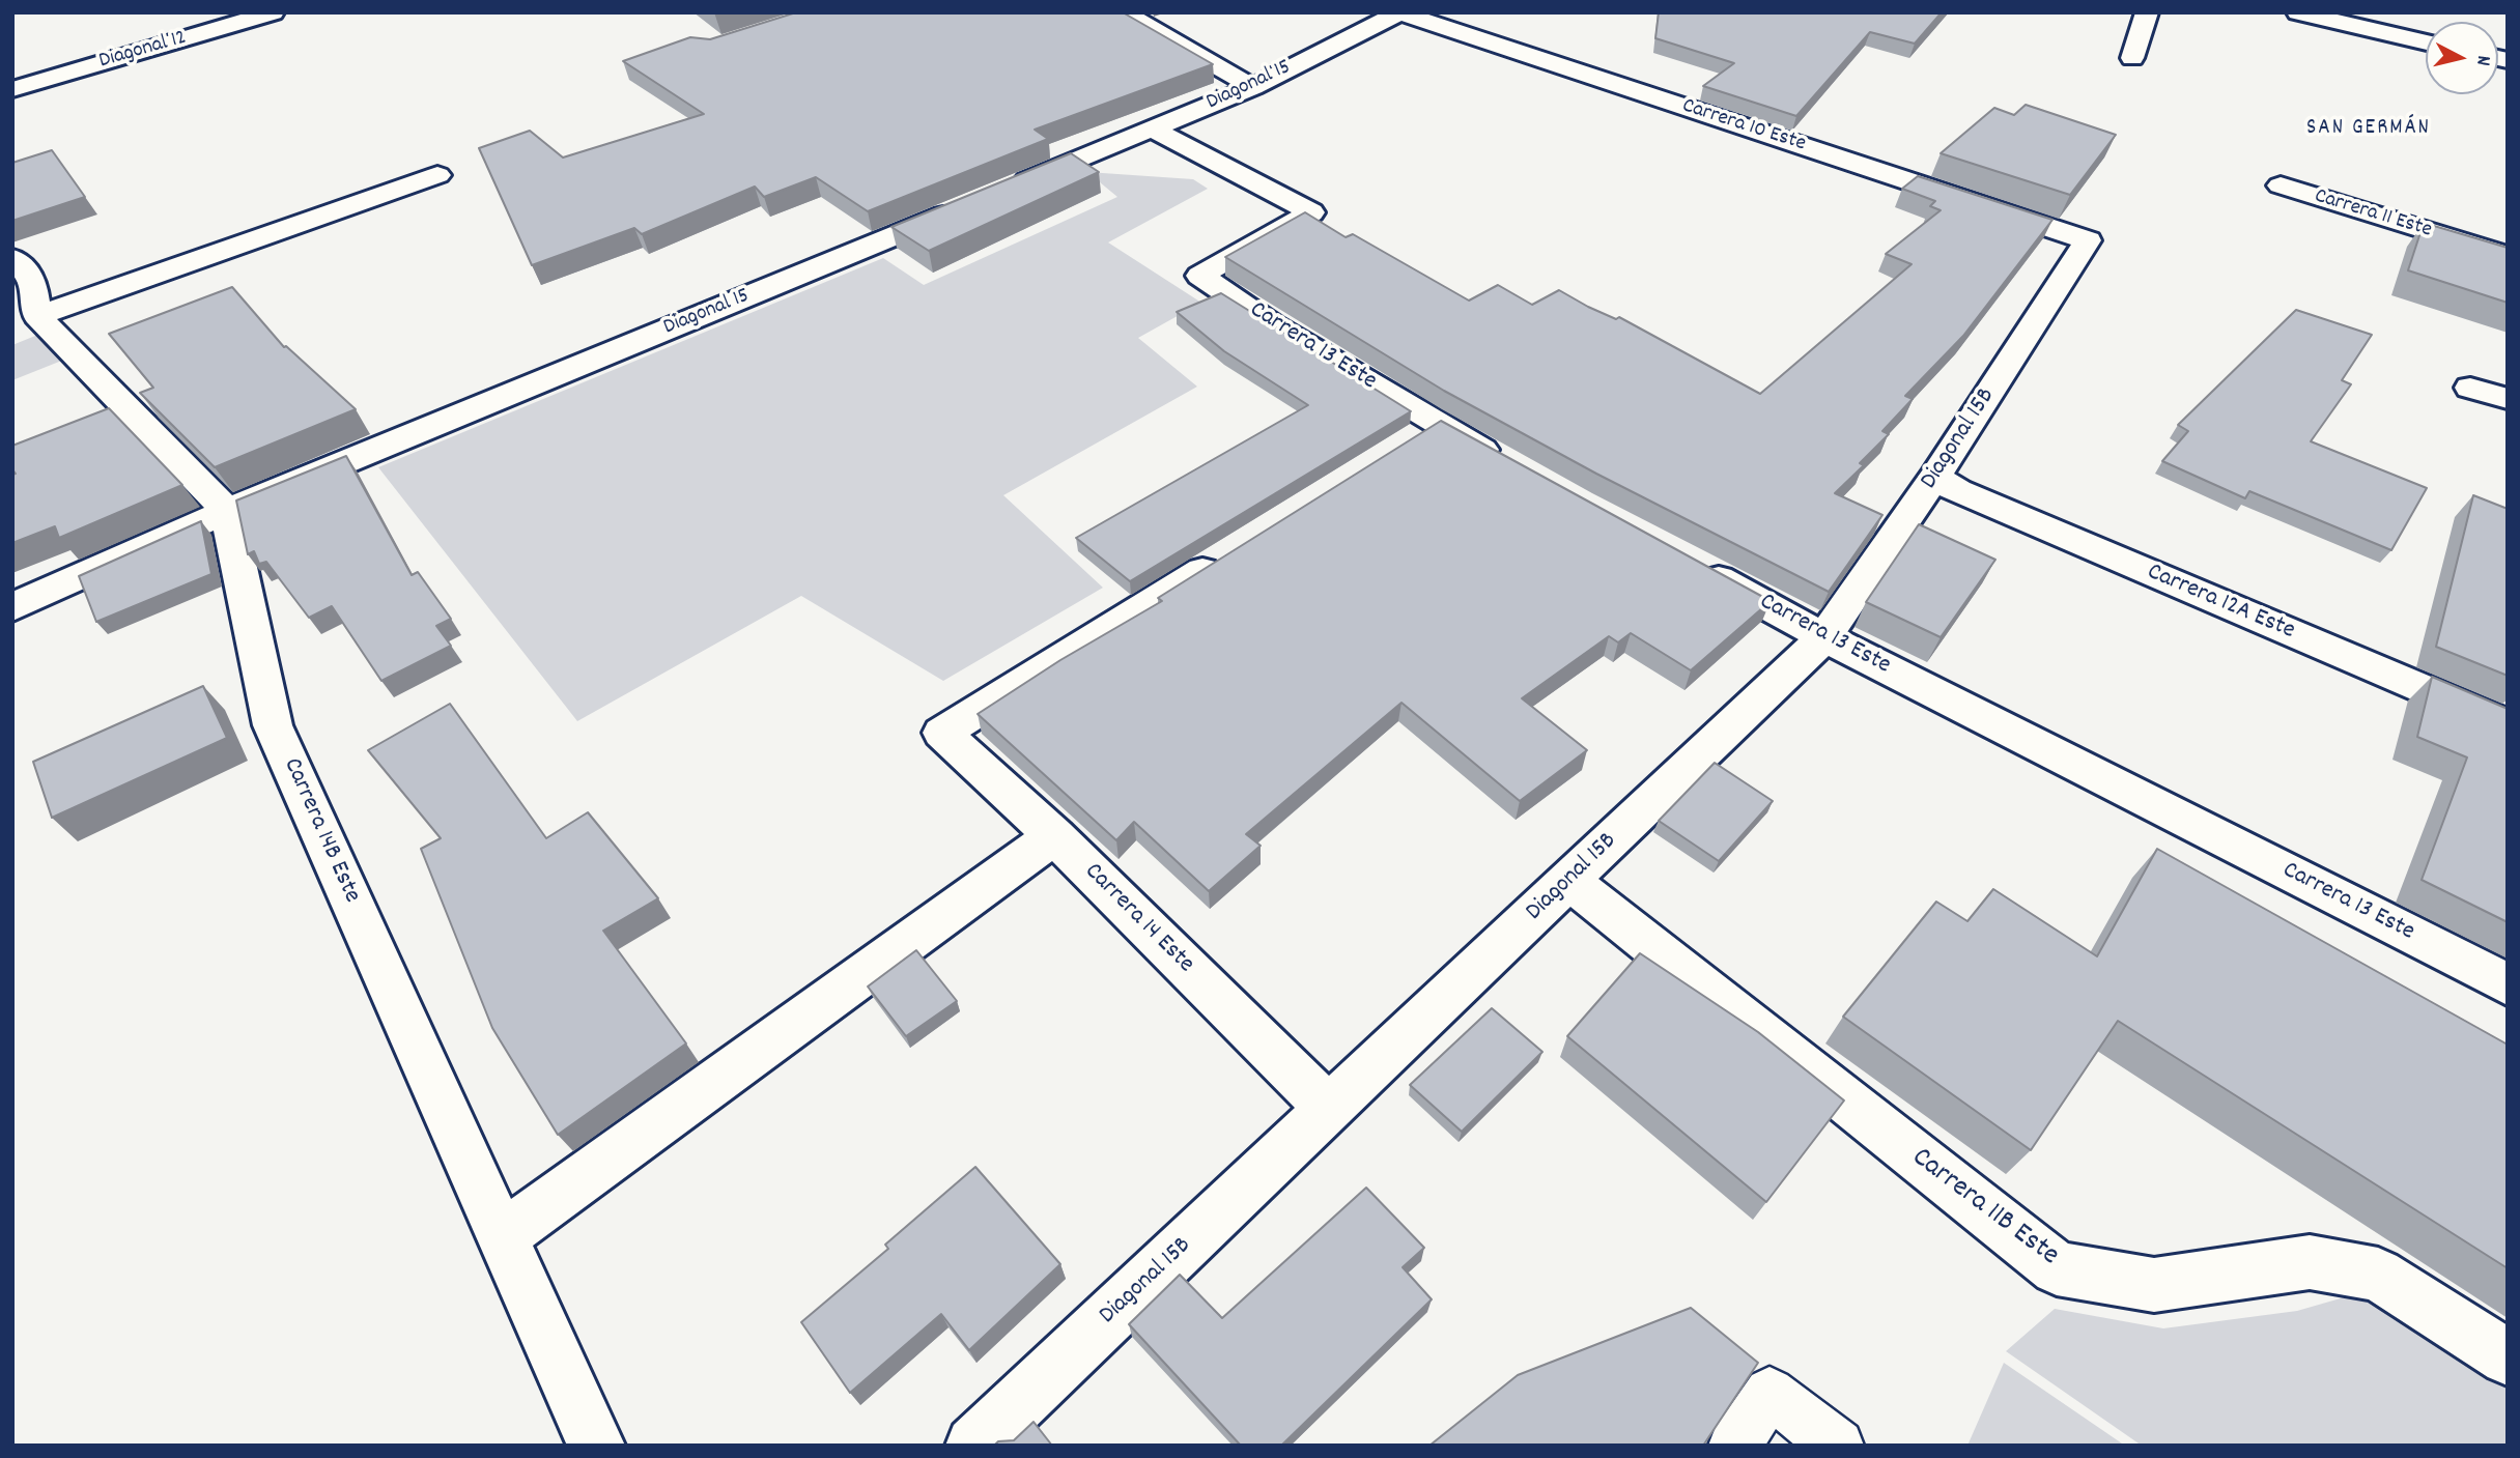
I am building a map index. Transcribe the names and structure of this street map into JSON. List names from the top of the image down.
{
  "streets": {
    "street": [
      "Diagonal 12",
      "Diagonal 15",
      "Carrera 10 Este",
      "Carrera 11 Este",
      "Carrera 13 Este",
      "Diagonal 15B",
      "Carrera 12A Este",
      "Carrera 14B Este",
      "Carrera 14 Este",
      "Carrera 11B Este"
    ]
  },
  "crossings": [
    ["Diagonal 15", "Carrera 10 Este"],
    ["Diagonal 15", "Carrera 13 Este"],
    ["Diagonal 15", "Carrera 14B Este"],
    ["Carrera 10 Este", "Diagonal 15B"],
    ["Carrera 13 Este", "Diagonal 15B"],
    ["Diagonal 15B", "Carrera 12A Este"],
    ["Diagonal 15B", "Carrera 14 Este"],
    ["Diagonal 15B", "Carrera 11B Este"]
  ],
  "districts": ["SAN GERMÁN"],
  "north": "right"
}
